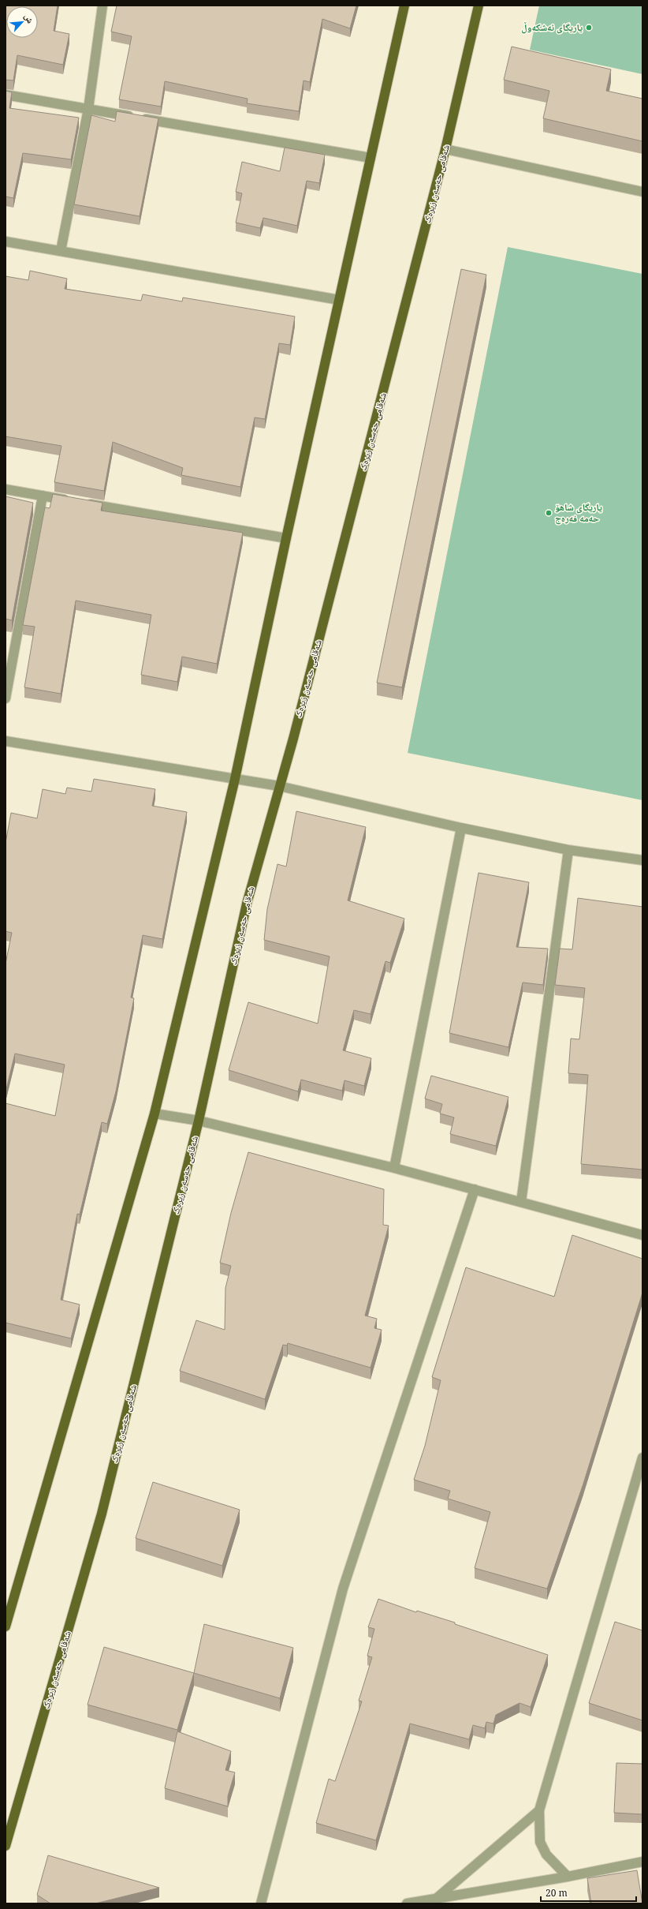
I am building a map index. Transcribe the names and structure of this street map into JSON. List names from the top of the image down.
{
  "streets": {
    "main road": ["شەقامی حەسەن زیرەک"]
  },
  "places": ["یاریگای ئەشکەوڵ", "یاریگای شاهۆ حەمە فەرەج"],
  "scale_bar": "20 m",
  "north": "top right"
}
